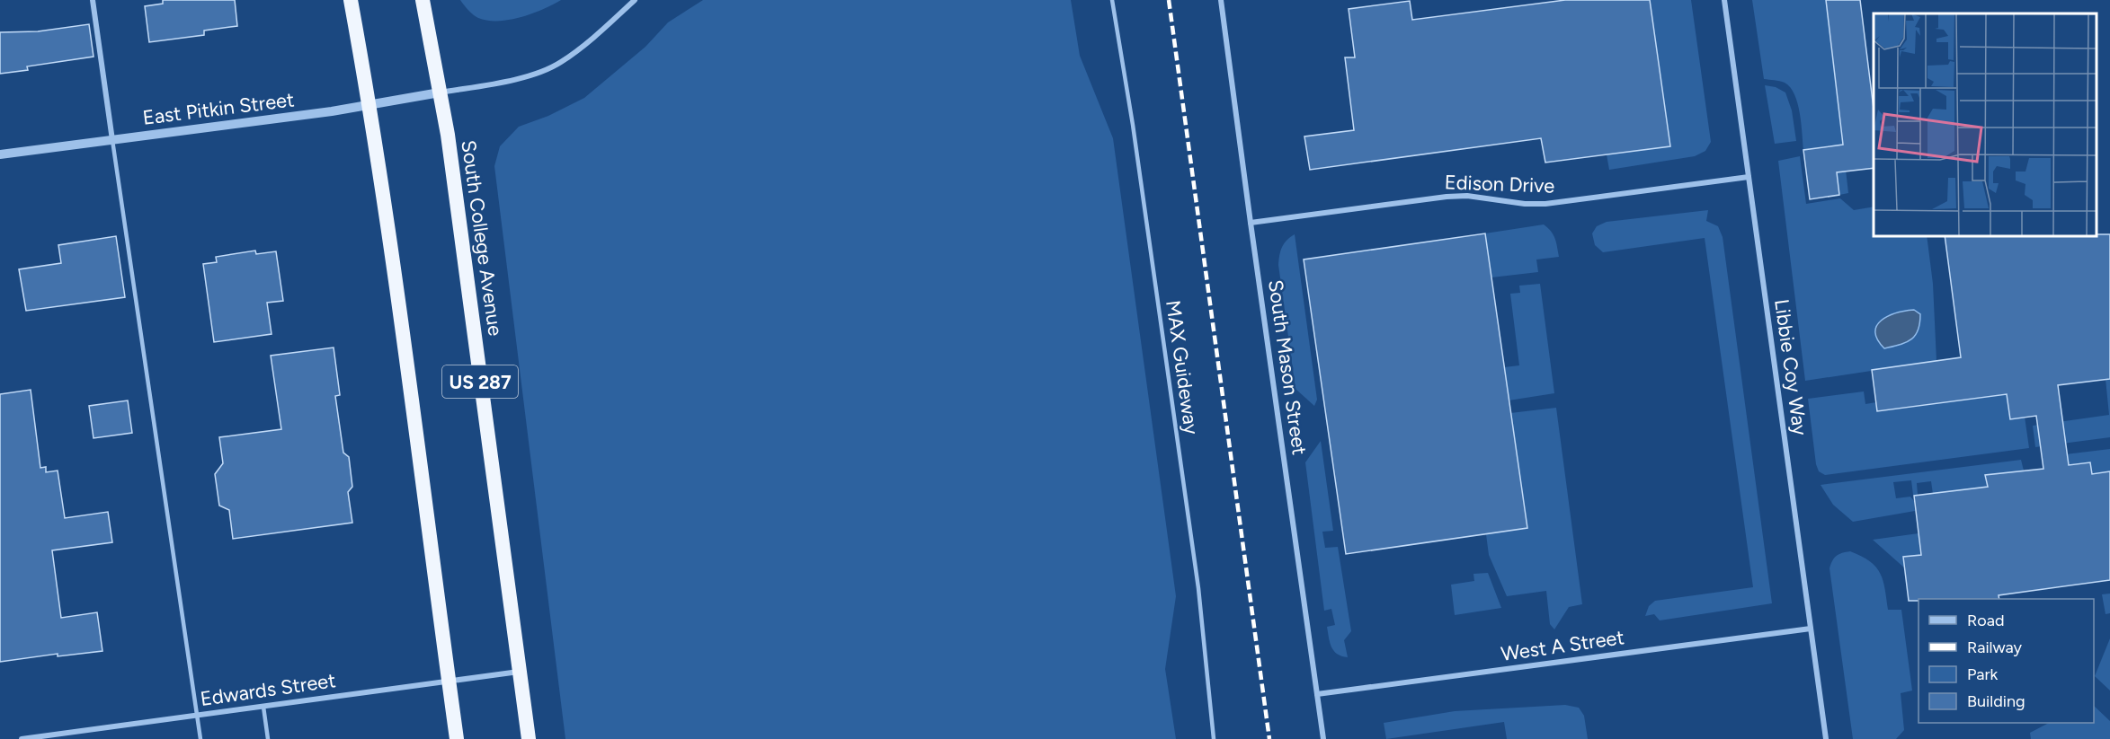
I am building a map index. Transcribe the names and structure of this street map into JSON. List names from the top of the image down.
{
  "streets": {
    "highway": ["South College Avenue", "US 287"],
    "street": [
      "East Pitkin Street",
      "Edison Drive",
      "South Mason Street",
      "Libbie Coy Way",
      "West A Street",
      "Edwards Street"
    ],
    "lane": ["MAX Guideway"]
  },
  "crossings": [
    ["East Pitkin Street", "South College Avenue"],
    ["Edison Drive", "South Mason Street"],
    ["Edison Drive", "Libbie Coy Way"],
    ["South College Avenue", "Edwards Street"],
    ["South Mason Street", "West A Street"],
    ["Libbie Coy Way", "West A Street"]
  ],
  "legend": [
    "Road",
    "Railway",
    "Park",
    "Building"
  ]
}
